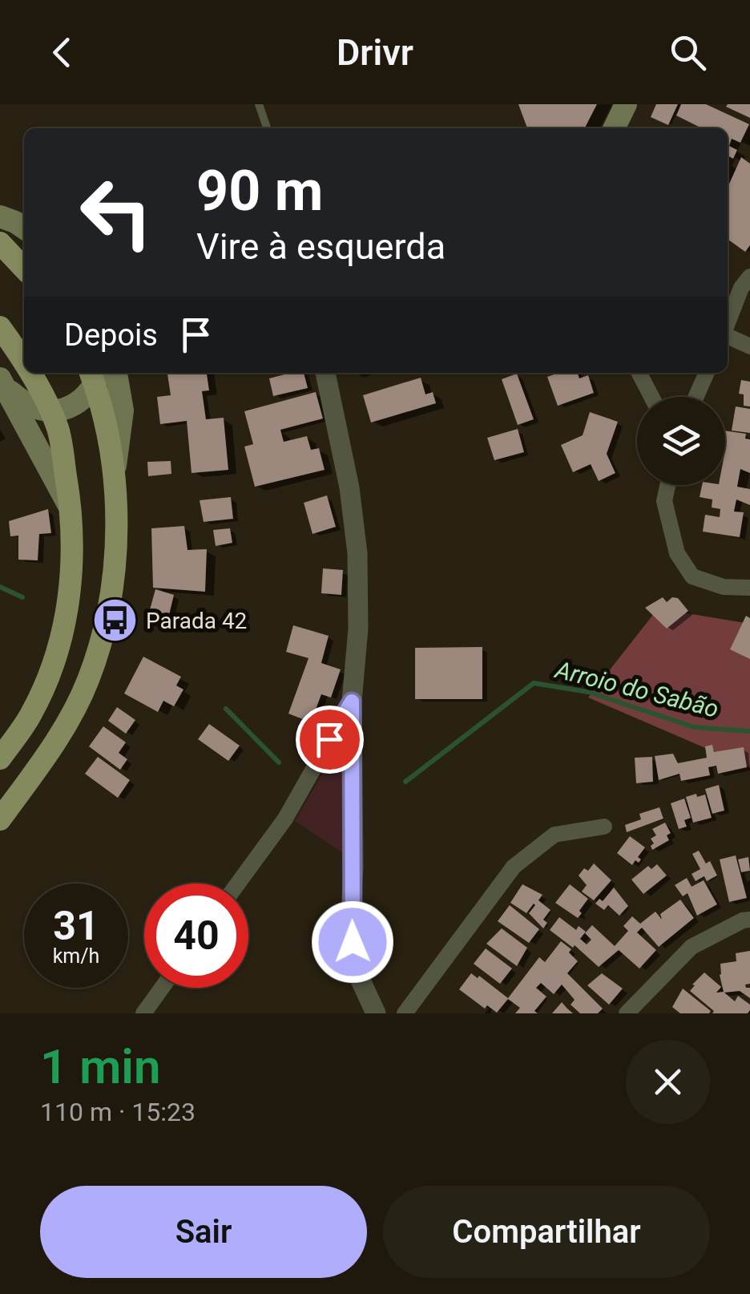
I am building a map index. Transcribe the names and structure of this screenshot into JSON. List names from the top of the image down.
{
  "water": ["Arroio do Sabão"],
  "places": {
    "bus stop": ["Parada 42"]
  },
  "page": {
    "header": "Drivr",
    "turn": ["90 m", "Vire à esquerda"],
    "then": "Depois",
    "speed": "31 km/h",
    "limit": "40",
    "heading": ["1 min", "110 m · 15:23"],
    "buttons": ["Sair", "Compartilhar"]
  }
}
